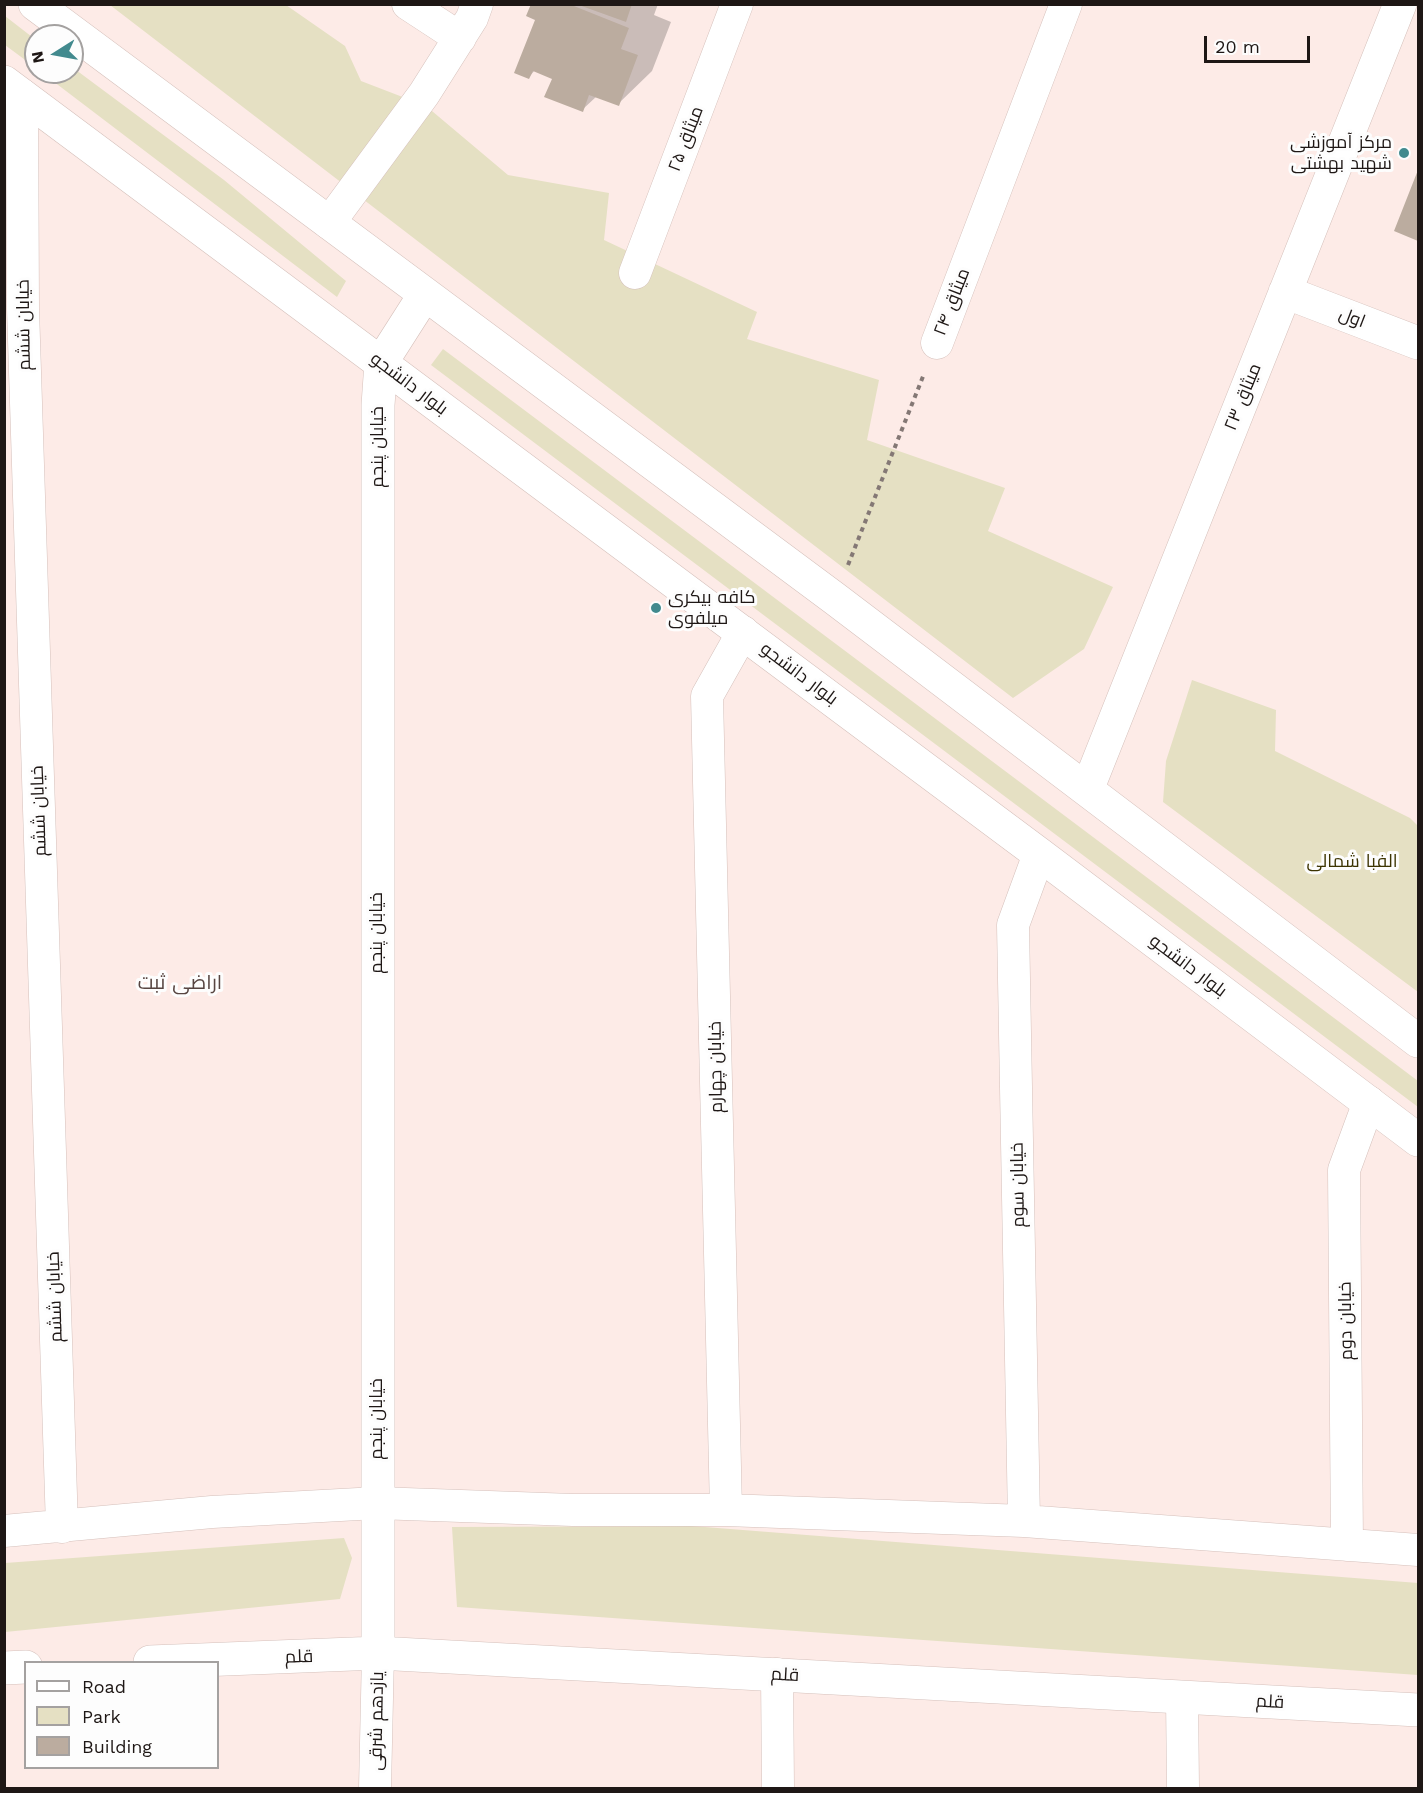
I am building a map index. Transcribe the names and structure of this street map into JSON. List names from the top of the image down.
{
  "streets": {
    "street": [
      "میثاق ۲۵",
      "میثاق ۲۴",
      "اول",
      "خیابان ششم",
      "بلوار دانشجو",
      "میثاق ۲۳",
      "خیابان پنجم",
      "خیابان چهارم",
      "خیابان سوم",
      "خیابان دوم",
      "قلم",
      "یازدهم شرقی"
    ]
  },
  "crossings": [
    ["اول", "میثاق ۲۳"],
    ["خیابان ششم", "بلوار دانشجو"],
    ["بلوار دانشجو", "خیابان پنجم"],
    ["بلوار دانشجو", "خیابان چهارم"],
    ["بلوار دانشجو", "خیابان سوم"],
    ["بلوار دانشجو", "خیابان دوم"],
    ["خیابان پنجم", "قلم"],
    ["خیابان پنجم", "یازدهم شرقی"],
    ["قلم", "یازدهم شرقی"]
  ],
  "districts": ["اراضی ثبت"],
  "parks": ["الفبا شمالی"],
  "places": ["مرکز آموزشی شهید بهشتی", "کافه بیکری میلفوی"],
  "legend": ["Road", "Park", "Building"],
  "scale_bar": "20 m",
  "north": "left"
}
